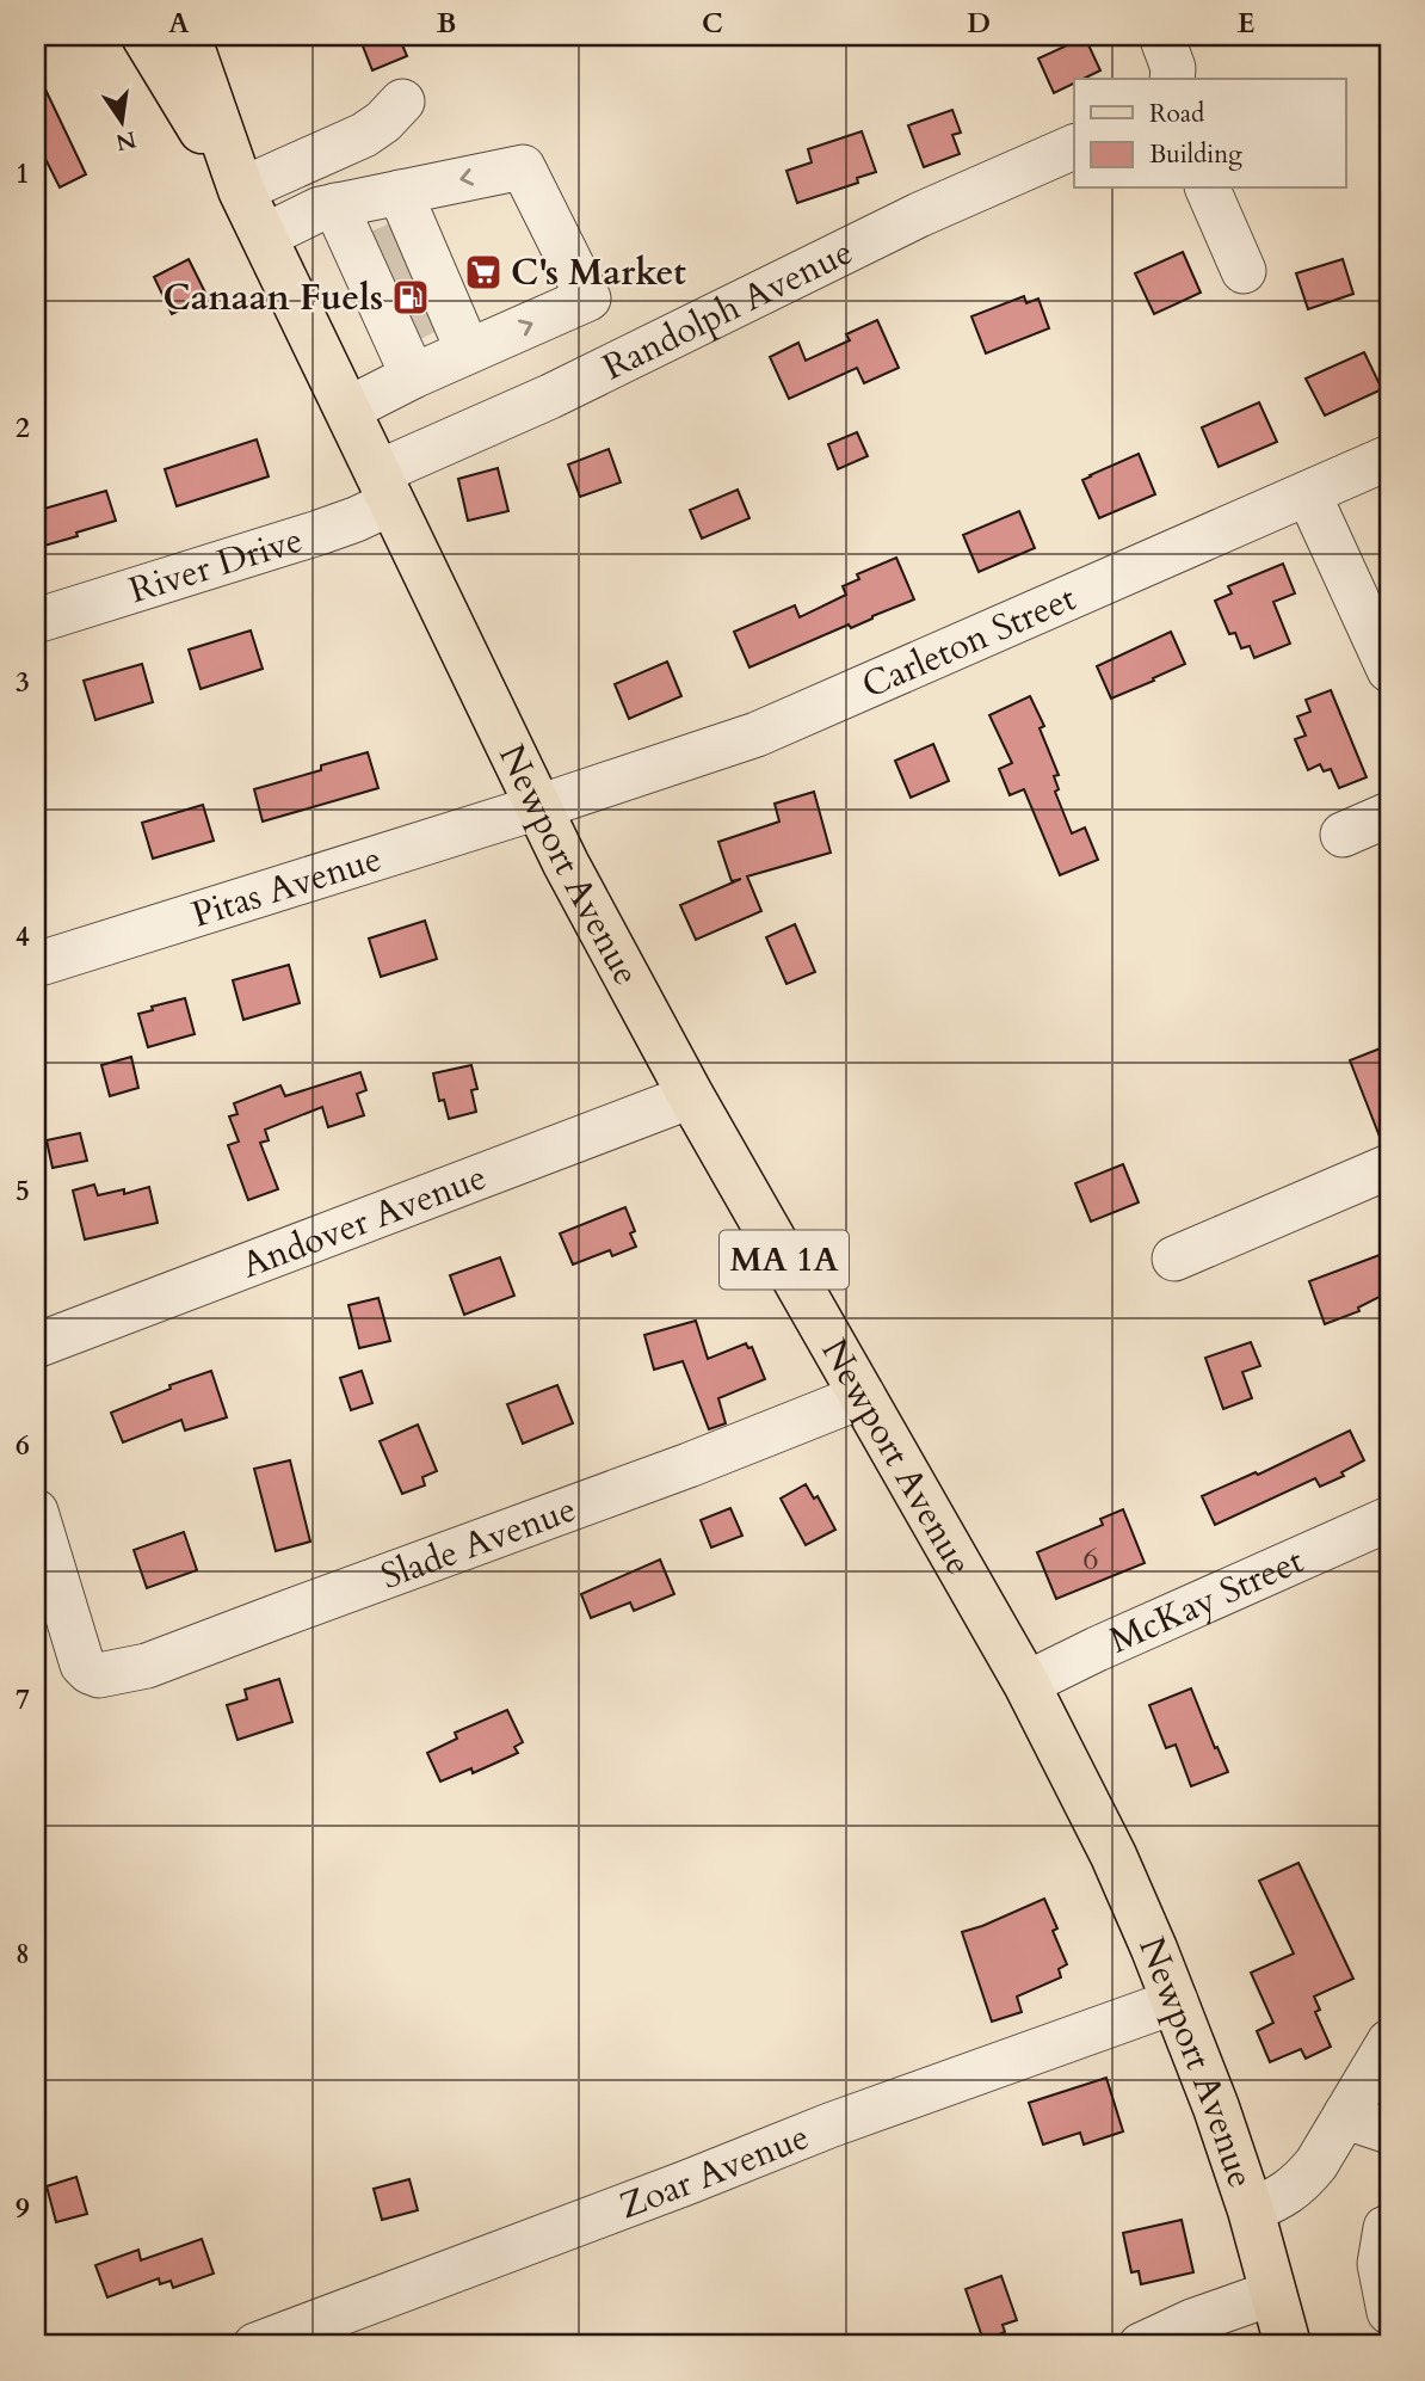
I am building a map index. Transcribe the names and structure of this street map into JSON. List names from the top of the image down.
{
  "streets": {
    "main road": ["Newport Avenue", "MA 1A"],
    "street": [
      "Randolph Avenue",
      "River Drive",
      "Carleton Street",
      "Pitas Avenue",
      "Andover Avenue",
      "Slade Avenue",
      "McKay Street",
      "Zoar Avenue"
    ]
  },
  "crossings": [
    ["Randolph Avenue", "River Drive"],
    ["Randolph Avenue", "Newport Avenue"],
    ["River Drive", "Newport Avenue"],
    ["Carleton Street", "Newport Avenue"],
    ["Carleton Street", "Pitas Avenue"],
    ["Newport Avenue", "Pitas Avenue"],
    ["Newport Avenue", "Andover Avenue"],
    ["Newport Avenue", "Slade Avenue"],
    ["Newport Avenue", "McKay Street"],
    ["Newport Avenue", "Zoar Avenue"]
  ],
  "places": {
    "supermarket": ["C's Market"],
    "fuel station": ["Canaan Fuels"]
  },
  "house_numbers": ["6"],
  "legend": ["Road", "Building"],
  "north": "bottom",
  "grid": {
    "columns": [
      "A",
      "B",
      "C",
      "D",
      "E"
    ],
    "rows": [
      "1",
      "2",
      "3",
      "4",
      "5",
      "6",
      "7",
      "8",
      "9"
    ]
  }
}
